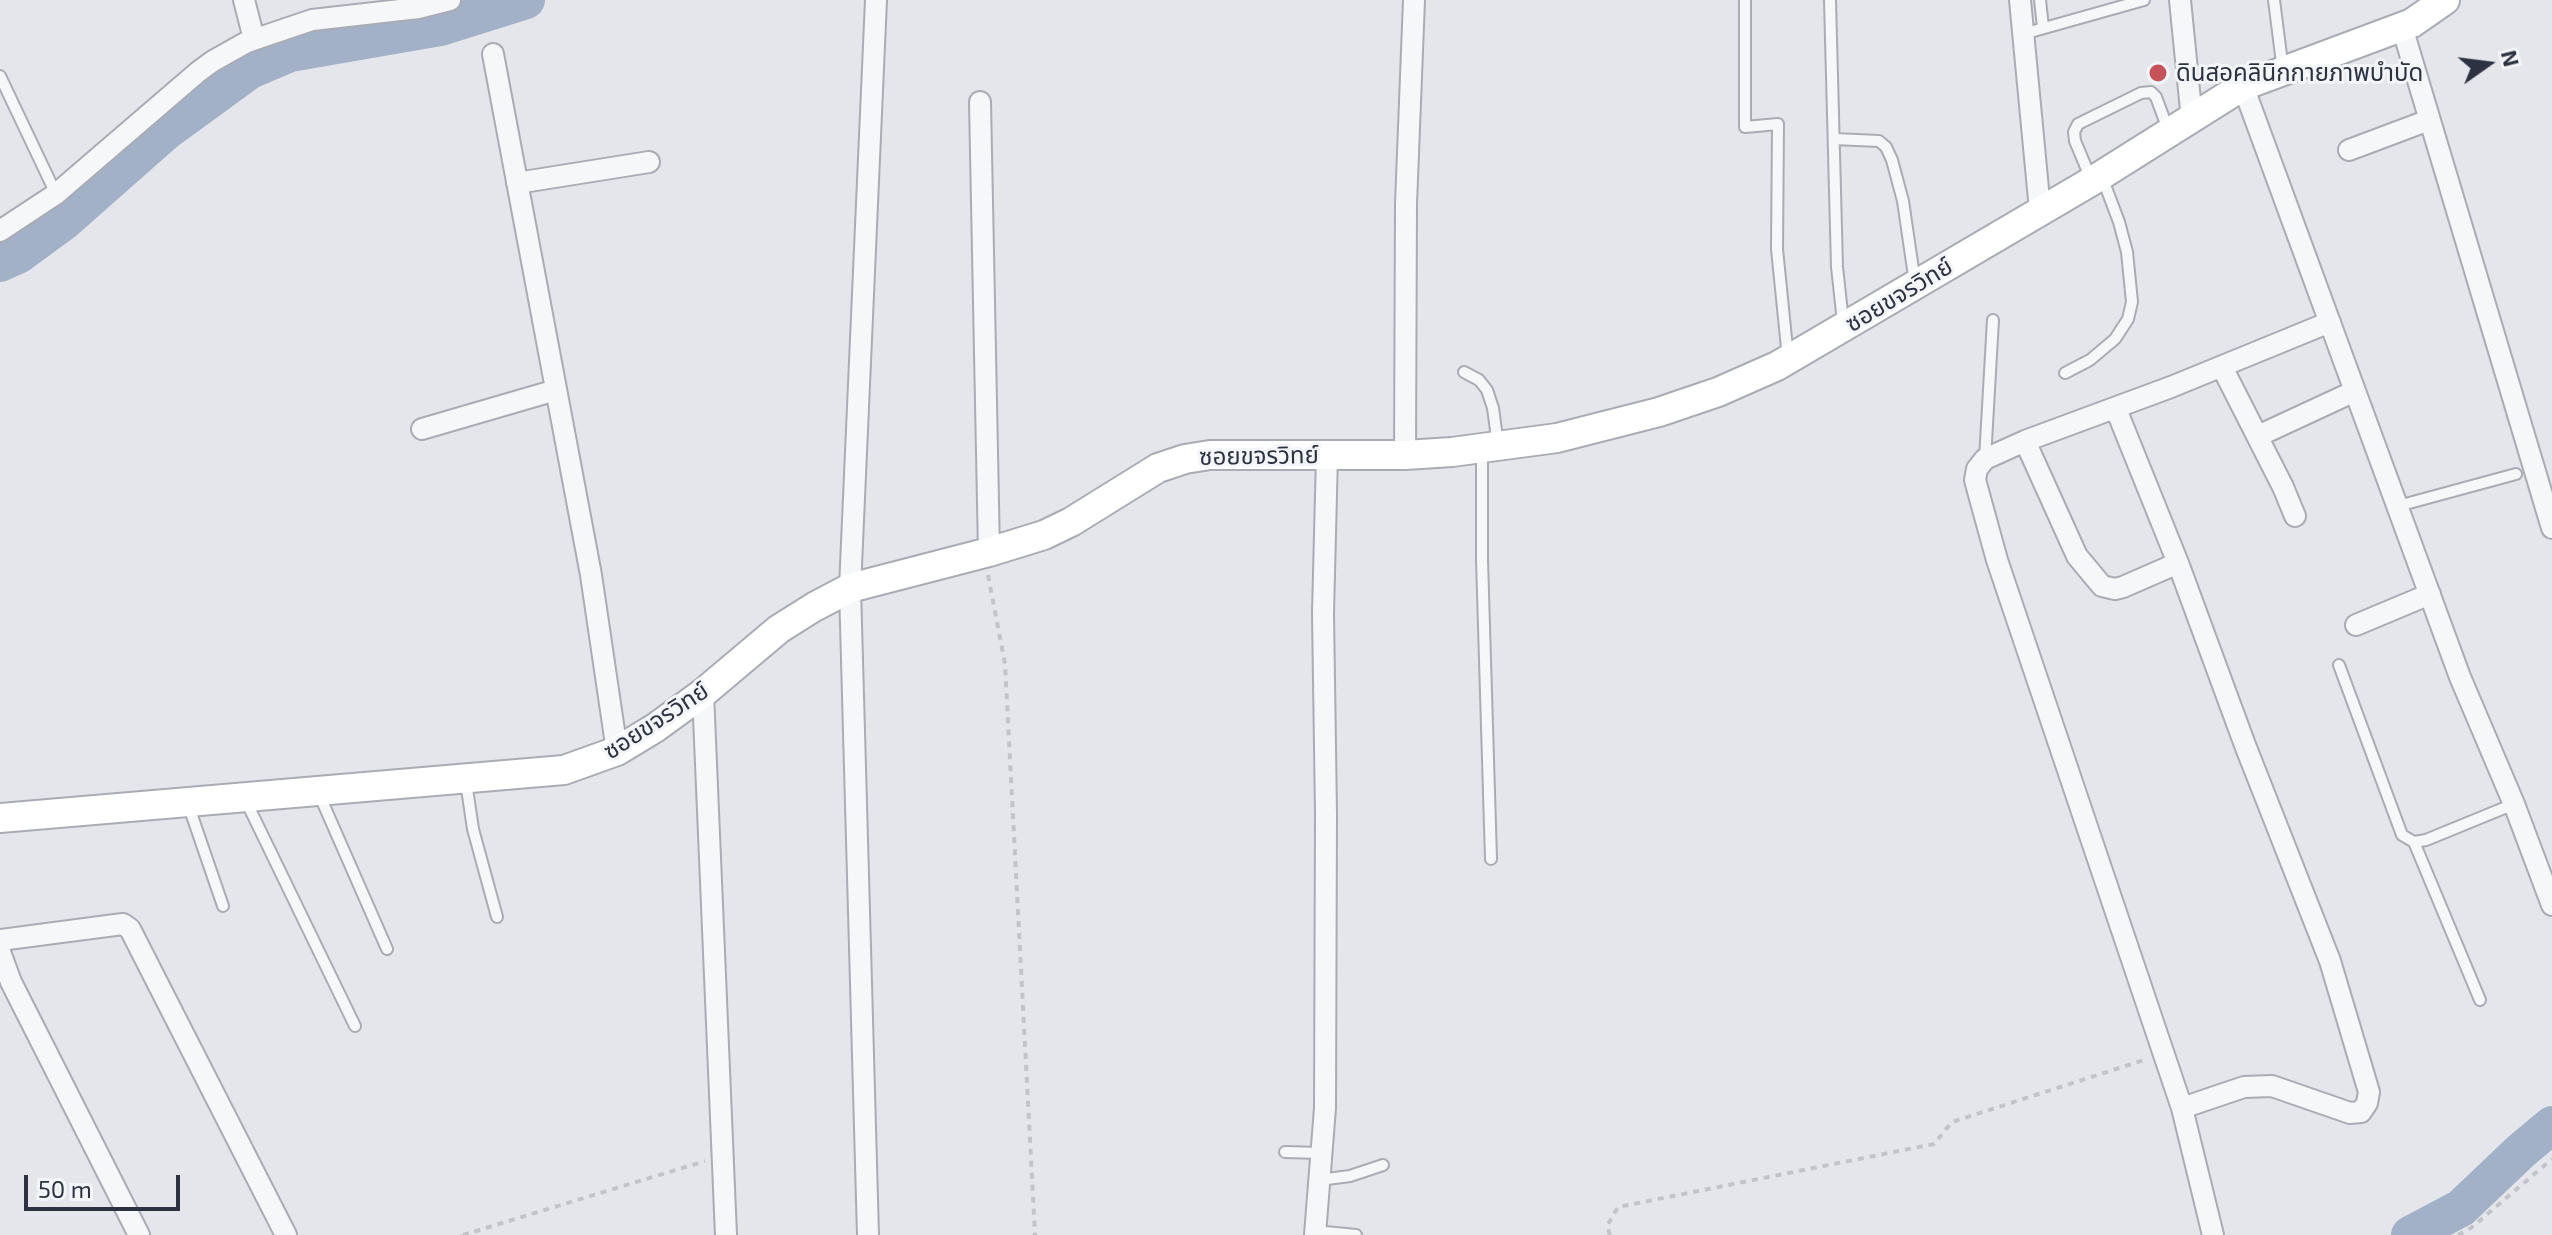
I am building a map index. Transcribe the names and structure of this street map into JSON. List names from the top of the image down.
{
  "streets": {
    "street": ["ซอยขจรวิทย์"]
  },
  "places": ["ดินสอคลินิกกายภาพบำบัด"],
  "scale_bar": "50 m",
  "north": "right"
}
